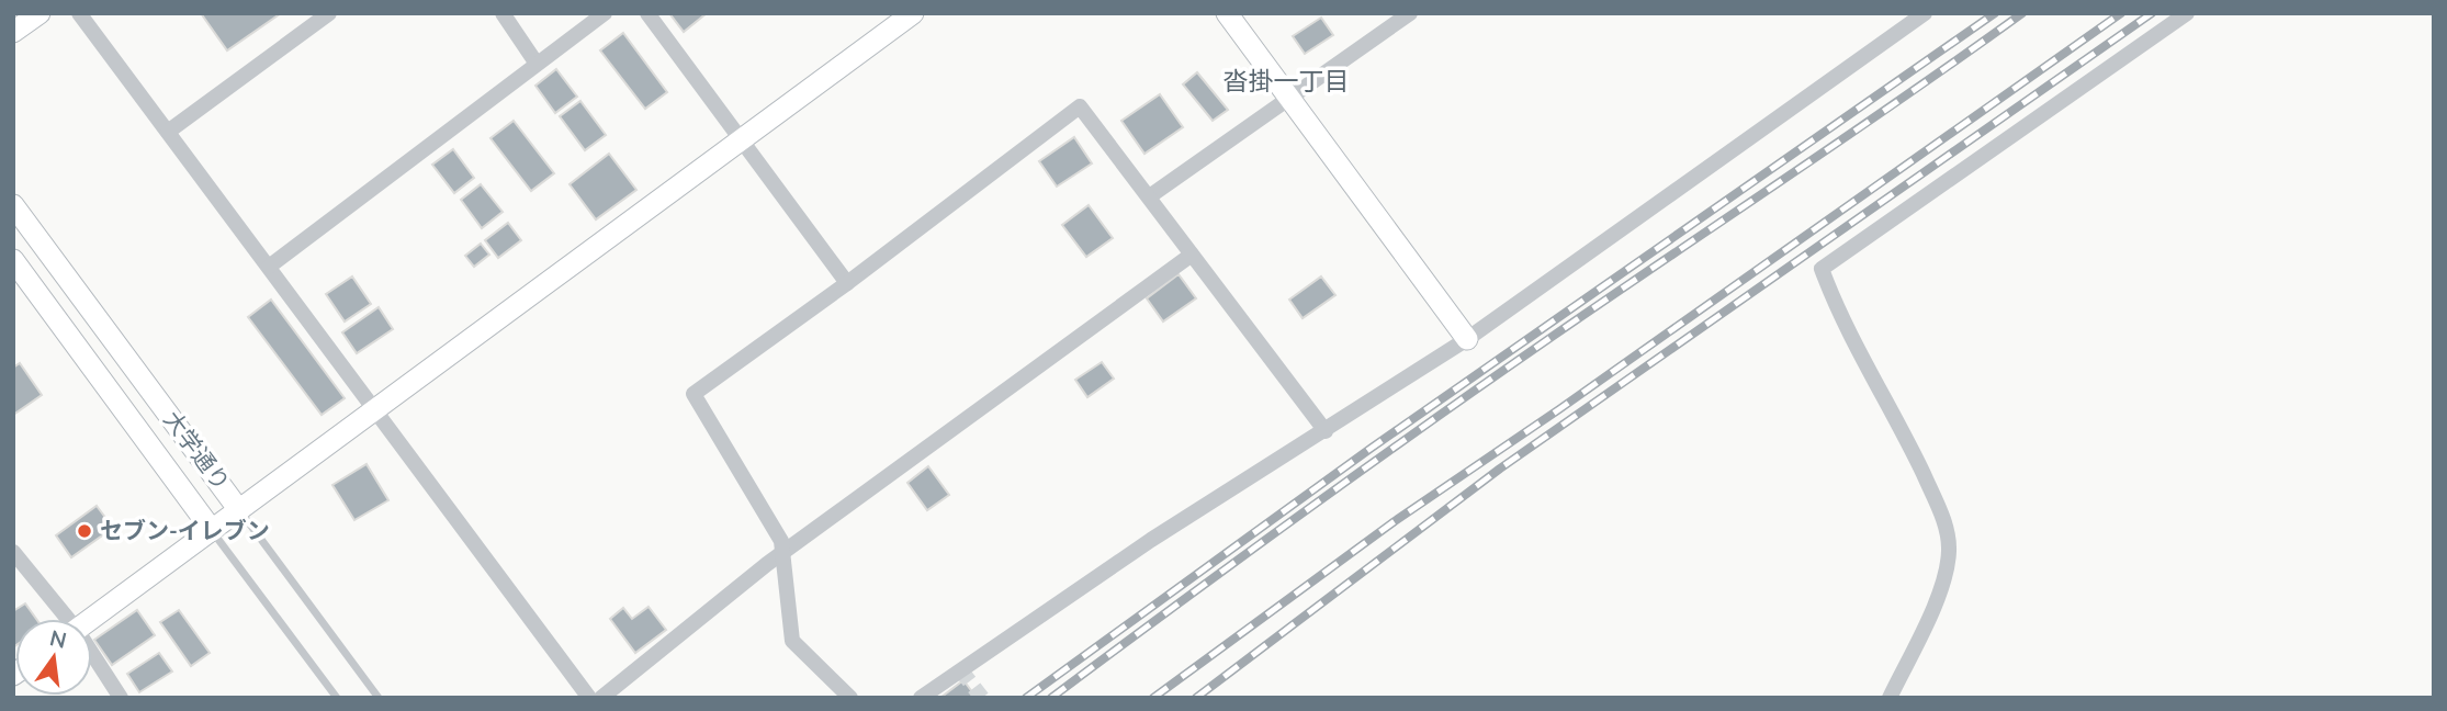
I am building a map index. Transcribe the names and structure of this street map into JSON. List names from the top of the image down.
{
  "streets": {
    "street": ["大学通り"]
  },
  "districts": ["沓掛一丁目"],
  "places": ["セブン-イレブン"],
  "north": "top"
}
